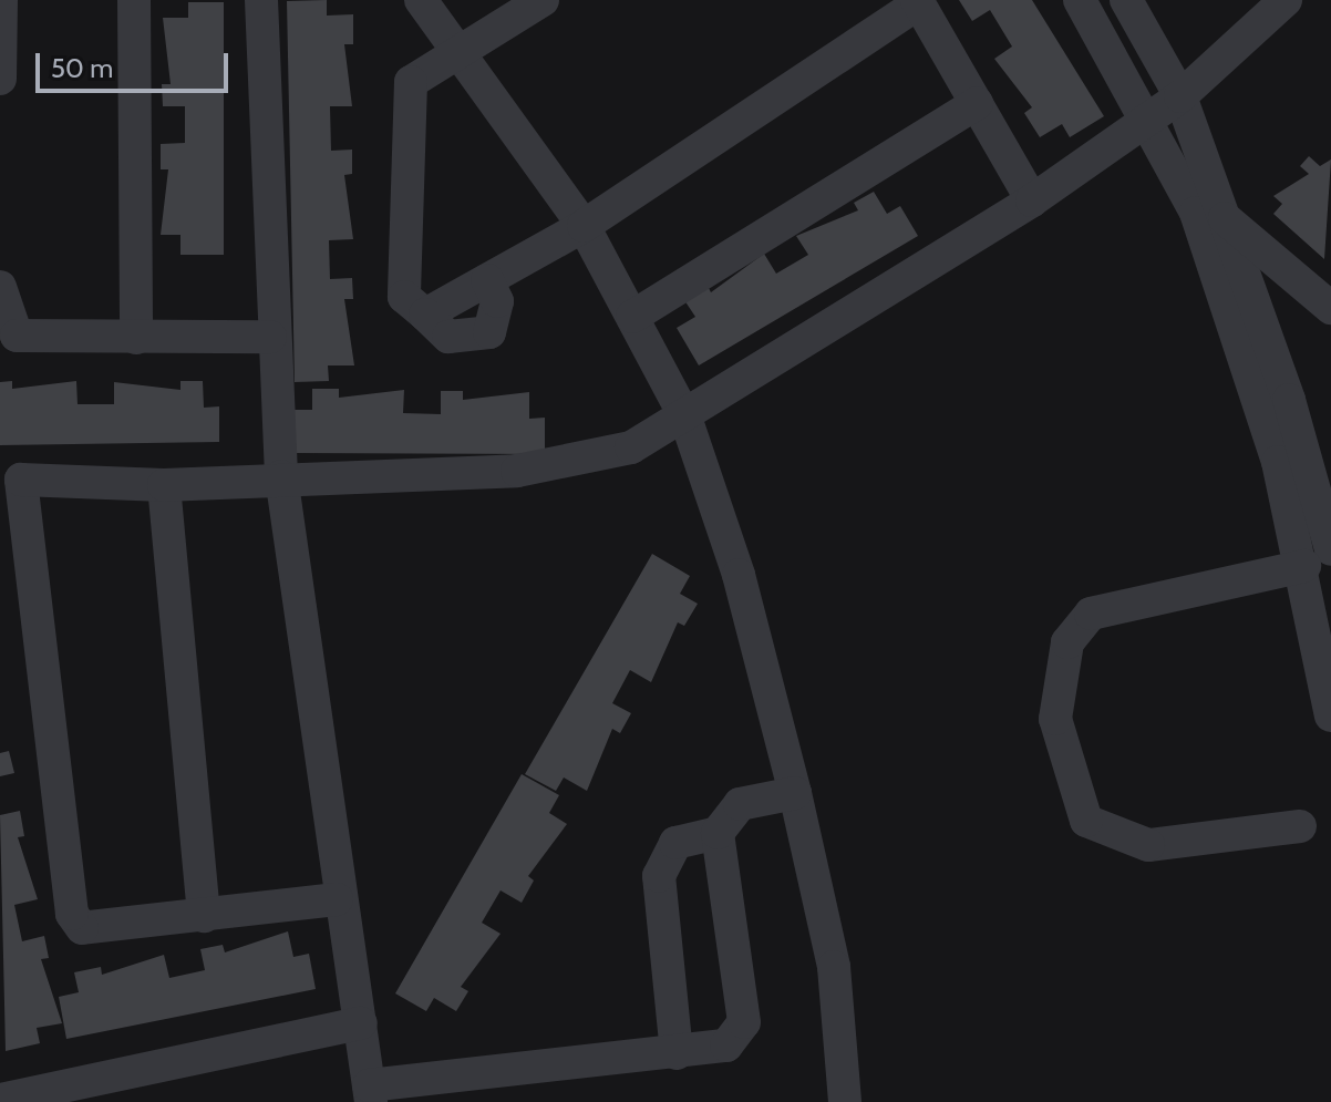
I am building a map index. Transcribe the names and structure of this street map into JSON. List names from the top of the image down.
{
  "scale_bar": "50 m"
}
